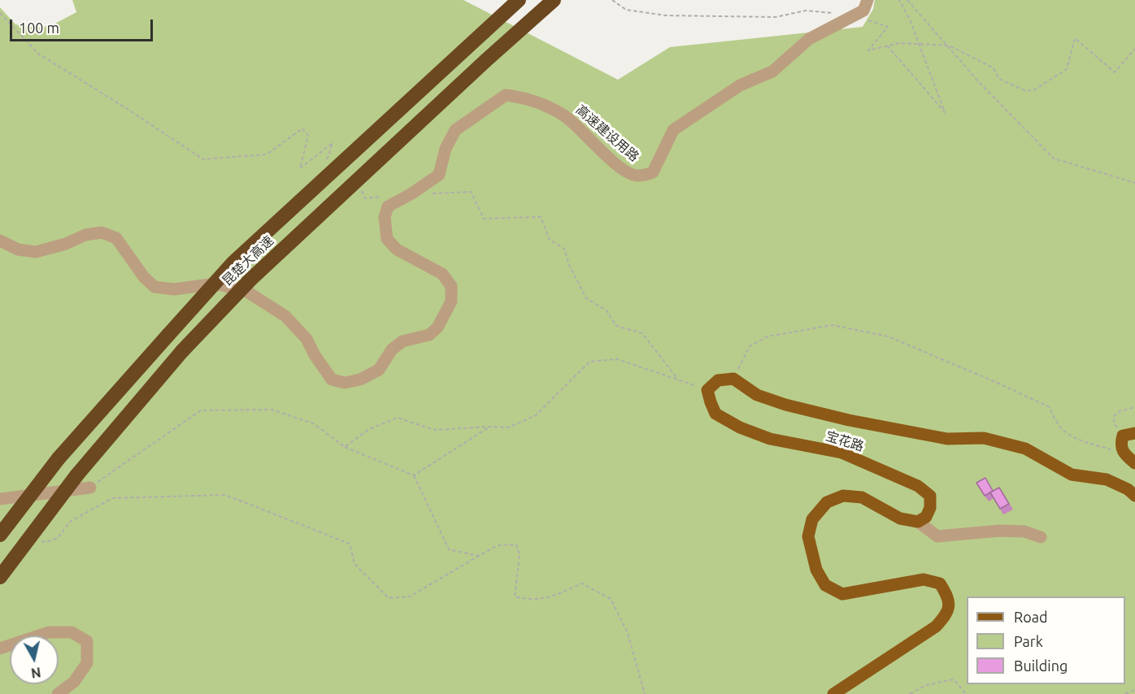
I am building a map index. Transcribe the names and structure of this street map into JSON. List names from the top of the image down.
{
  "streets": {
    "highway": ["昆楚大高速"],
    "main road": ["宝花路"],
    "street": ["高速建设用路"]
  },
  "legend": ["Road", "Park", "Building"],
  "scale_bar": "100 m",
  "north": "bottom"
}
